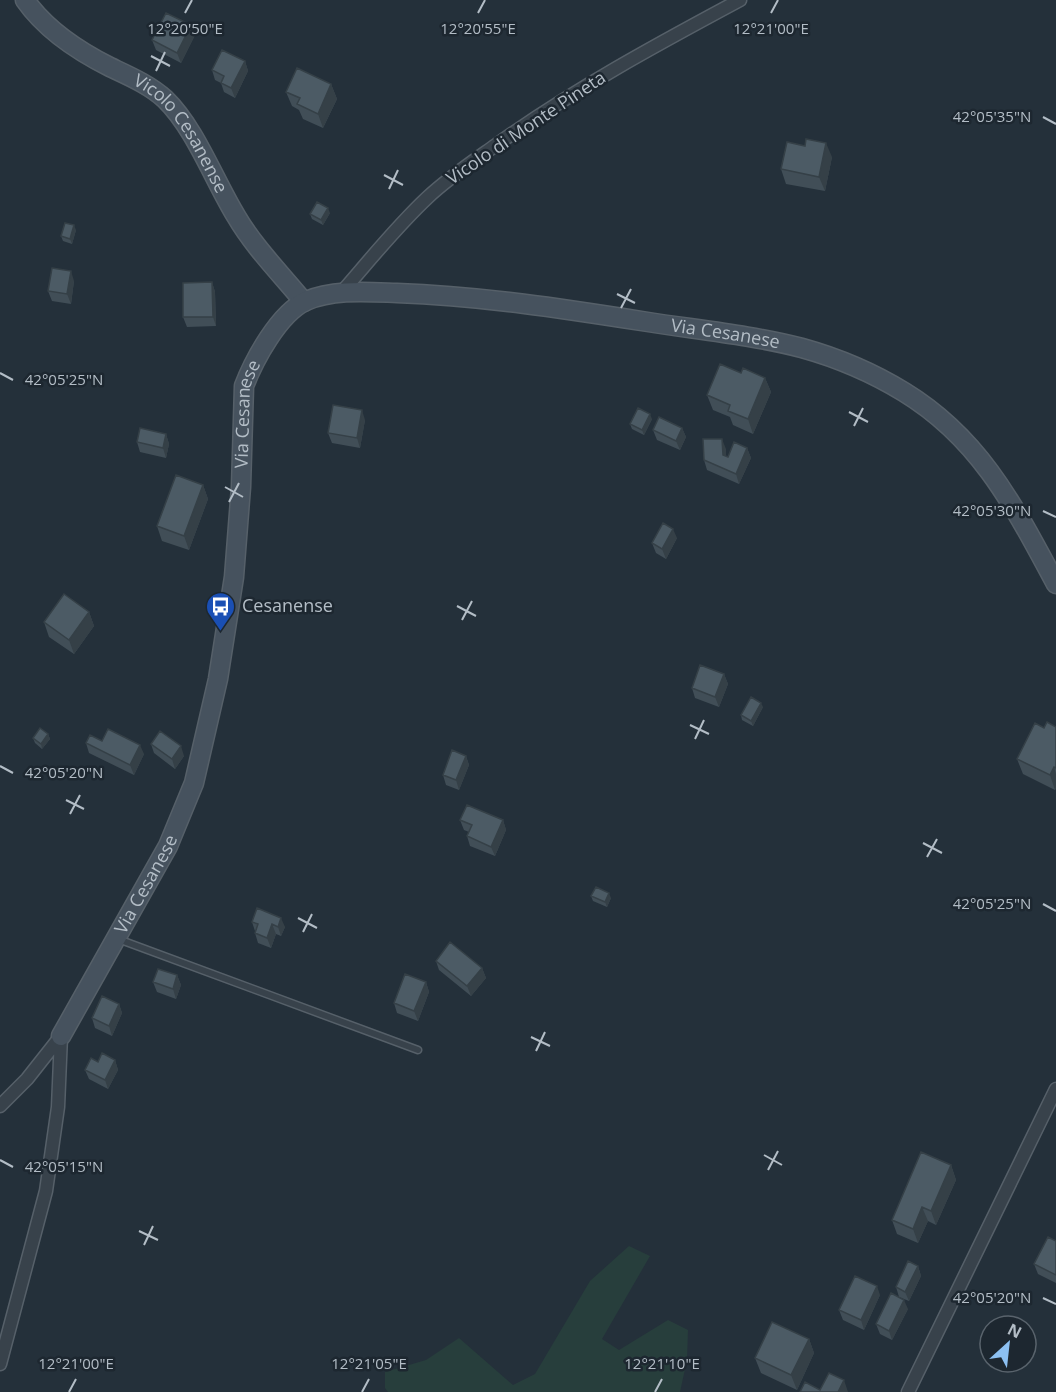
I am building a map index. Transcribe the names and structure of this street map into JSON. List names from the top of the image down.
{
  "streets": {
    "street": ["Vicolo di Monte Pineta", "Vicolo Cesanense", "Via Cesanese"]
  },
  "crossings": [
    ["Vicolo di Monte Pineta", "Via Cesanese"],
    ["Vicolo Cesanense", "Via Cesanese"]
  ],
  "places": {
    "bus stop": ["Cesanense"]
  },
  "north": "top right",
  "coordinates": [
    "12°20'50\"E",
    "12°20'55\"E",
    "12°21'00\"E",
    "42°05'35\"N",
    "42°05'25\"N",
    "42°05'30\"N",
    "42°05'20\"N",
    "42°05'15\"N",
    "12°21'05\"E",
    "12°21'10\"E"
  ]
}
